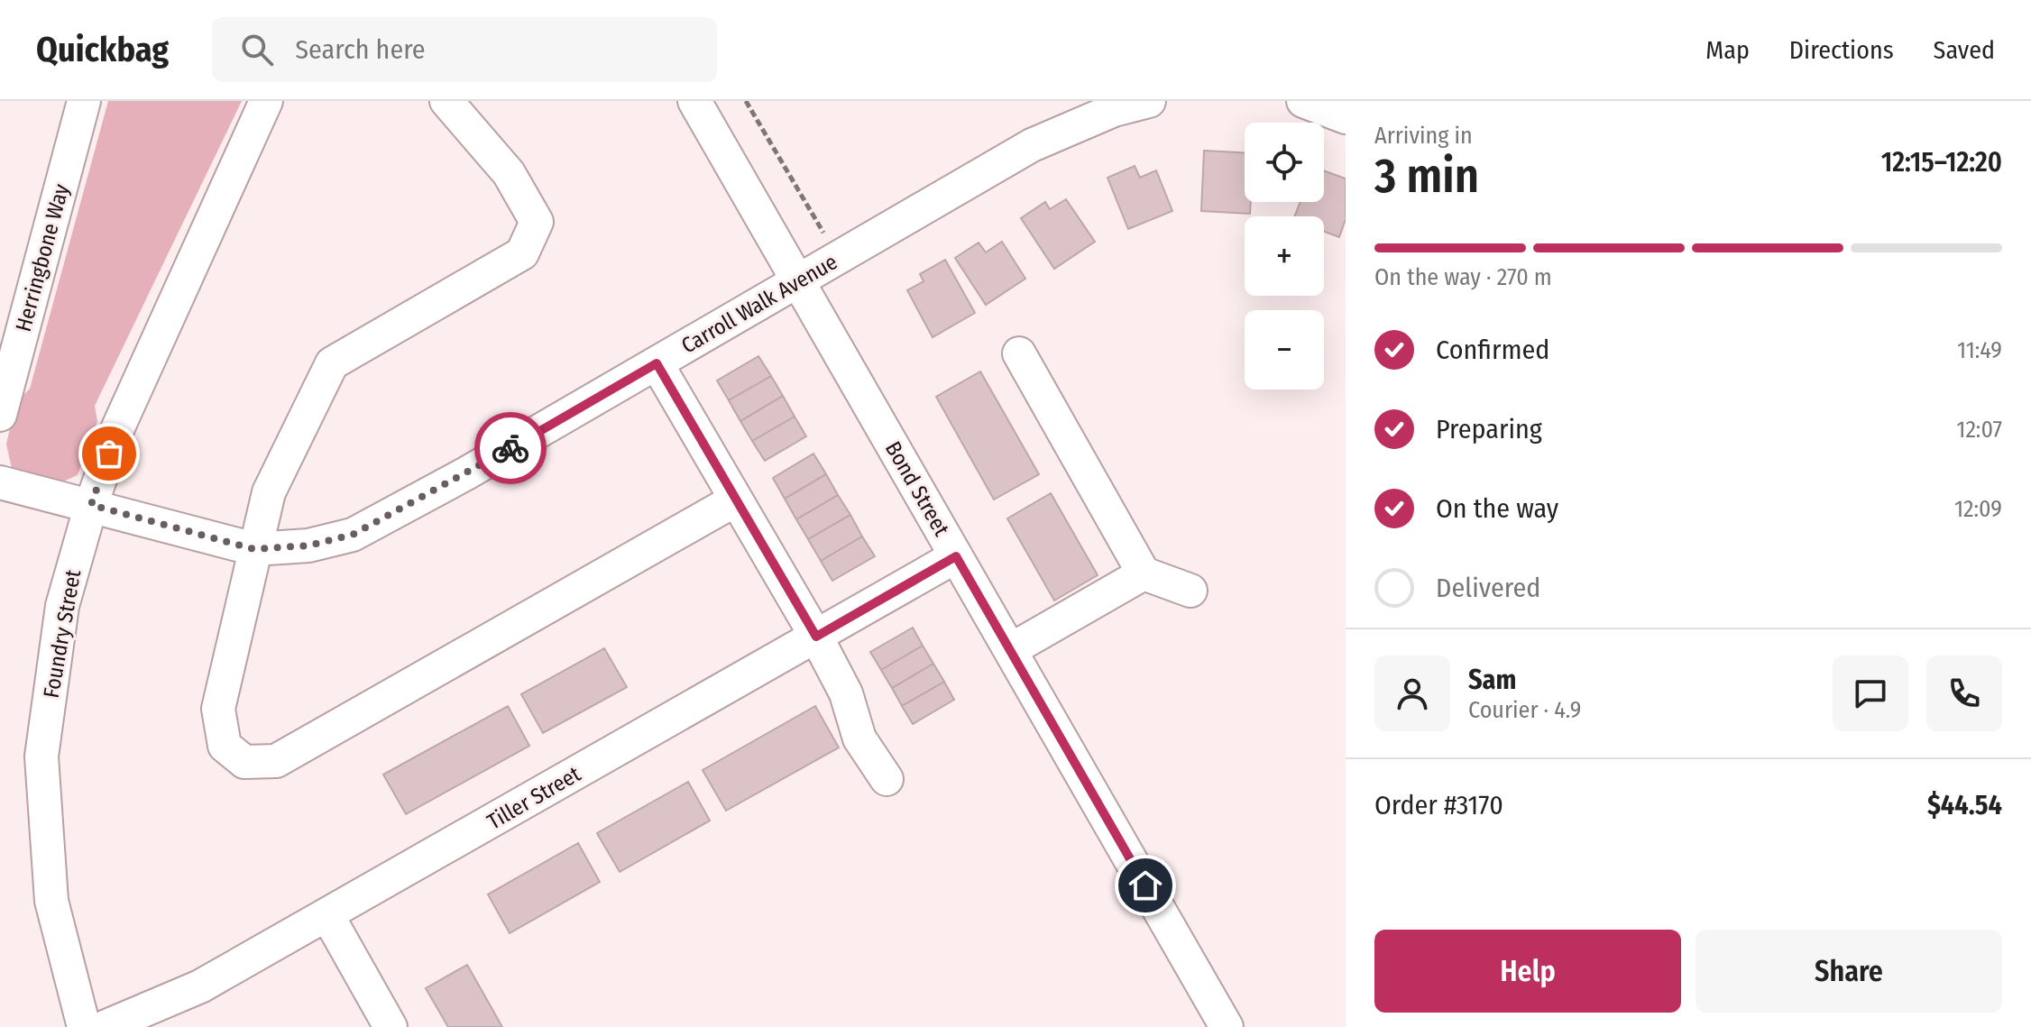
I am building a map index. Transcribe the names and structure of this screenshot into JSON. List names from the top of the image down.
{
  "streets": {
    "street": [
      "Herringbone Way",
      "Carroll Walk Avenue",
      "Bond Street",
      "Foundry Street",
      "Tiller Street"
    ]
  },
  "crossings": [
    ["Carroll Walk Avenue", "Bond Street"],
    ["Carroll Walk Avenue", "Foundry Street"],
    ["Bond Street", "Tiller Street"]
  ],
  "page": {
    "header": "Quickbag",
    "search": "Search here",
    "nav": ["Map", "Directions", "Saved"],
    "heading": ["3 min", "Arriving in", "12:15–12:20"],
    "panel": [
      "Sam",
      "Courier · 4.9",
      "Order #3170",
      "$44.54"
    ],
    "map_buttons": ["+", "−"],
    "bar": "On the way · 270 m",
    "list": [
      ["Confirmed", "11:49"],
      ["Preparing", "12:07"],
      ["On the way", "12:09"],
      "Delivered"
    ],
    "buttons": ["Help", "Share"]
  }
}
